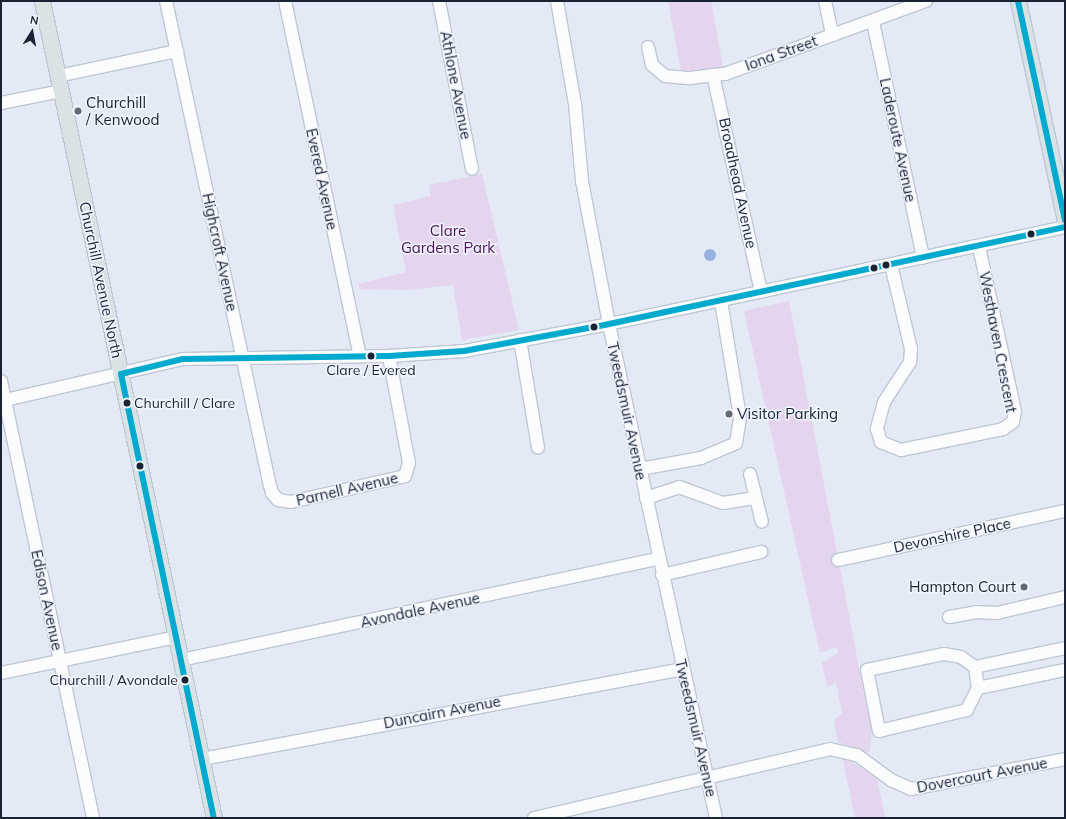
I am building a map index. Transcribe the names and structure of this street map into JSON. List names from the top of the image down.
{
  "streets": {
    "main road": ["Churchill Avenue North"],
    "street": [
      "Iona Street",
      "Athlone Avenue",
      "Laderoute Avenue",
      "Evered Avenue",
      "Broadhead Avenue",
      "Highcroft Avenue",
      "Westhaven Crescent",
      "Tweedsmuir Avenue",
      "Parnell Avenue",
      "Devonshire Place",
      "Edison Avenue",
      "Avondale Avenue",
      "Duncairn Avenue",
      "Dovercourt Avenue"
    ]
  },
  "crossings": [
    ["Iona Street", "Laderoute Avenue"],
    ["Iona Street", "Broadhead Avenue"],
    ["Highcroft Avenue", "Parnell Avenue"],
    ["Churchill Avenue North", "Avondale Avenue"],
    ["Churchill Avenue North", "Duncairn Avenue"],
    ["Tweedsmuir Avenue", "Avondale Avenue"],
    ["Tweedsmuir Avenue", "Duncairn Avenue"],
    ["Tweedsmuir Avenue", "Dovercourt Avenue"]
  ],
  "parks": ["Clare Gardens Park"],
  "places": [
    "Churchill / Kenwood",
    "Clare / Evered",
    "Churchill / Clare",
    "Visitor Parking",
    "Hampton Court",
    "Churchill / Avondale"
  ],
  "north": "top"
}
